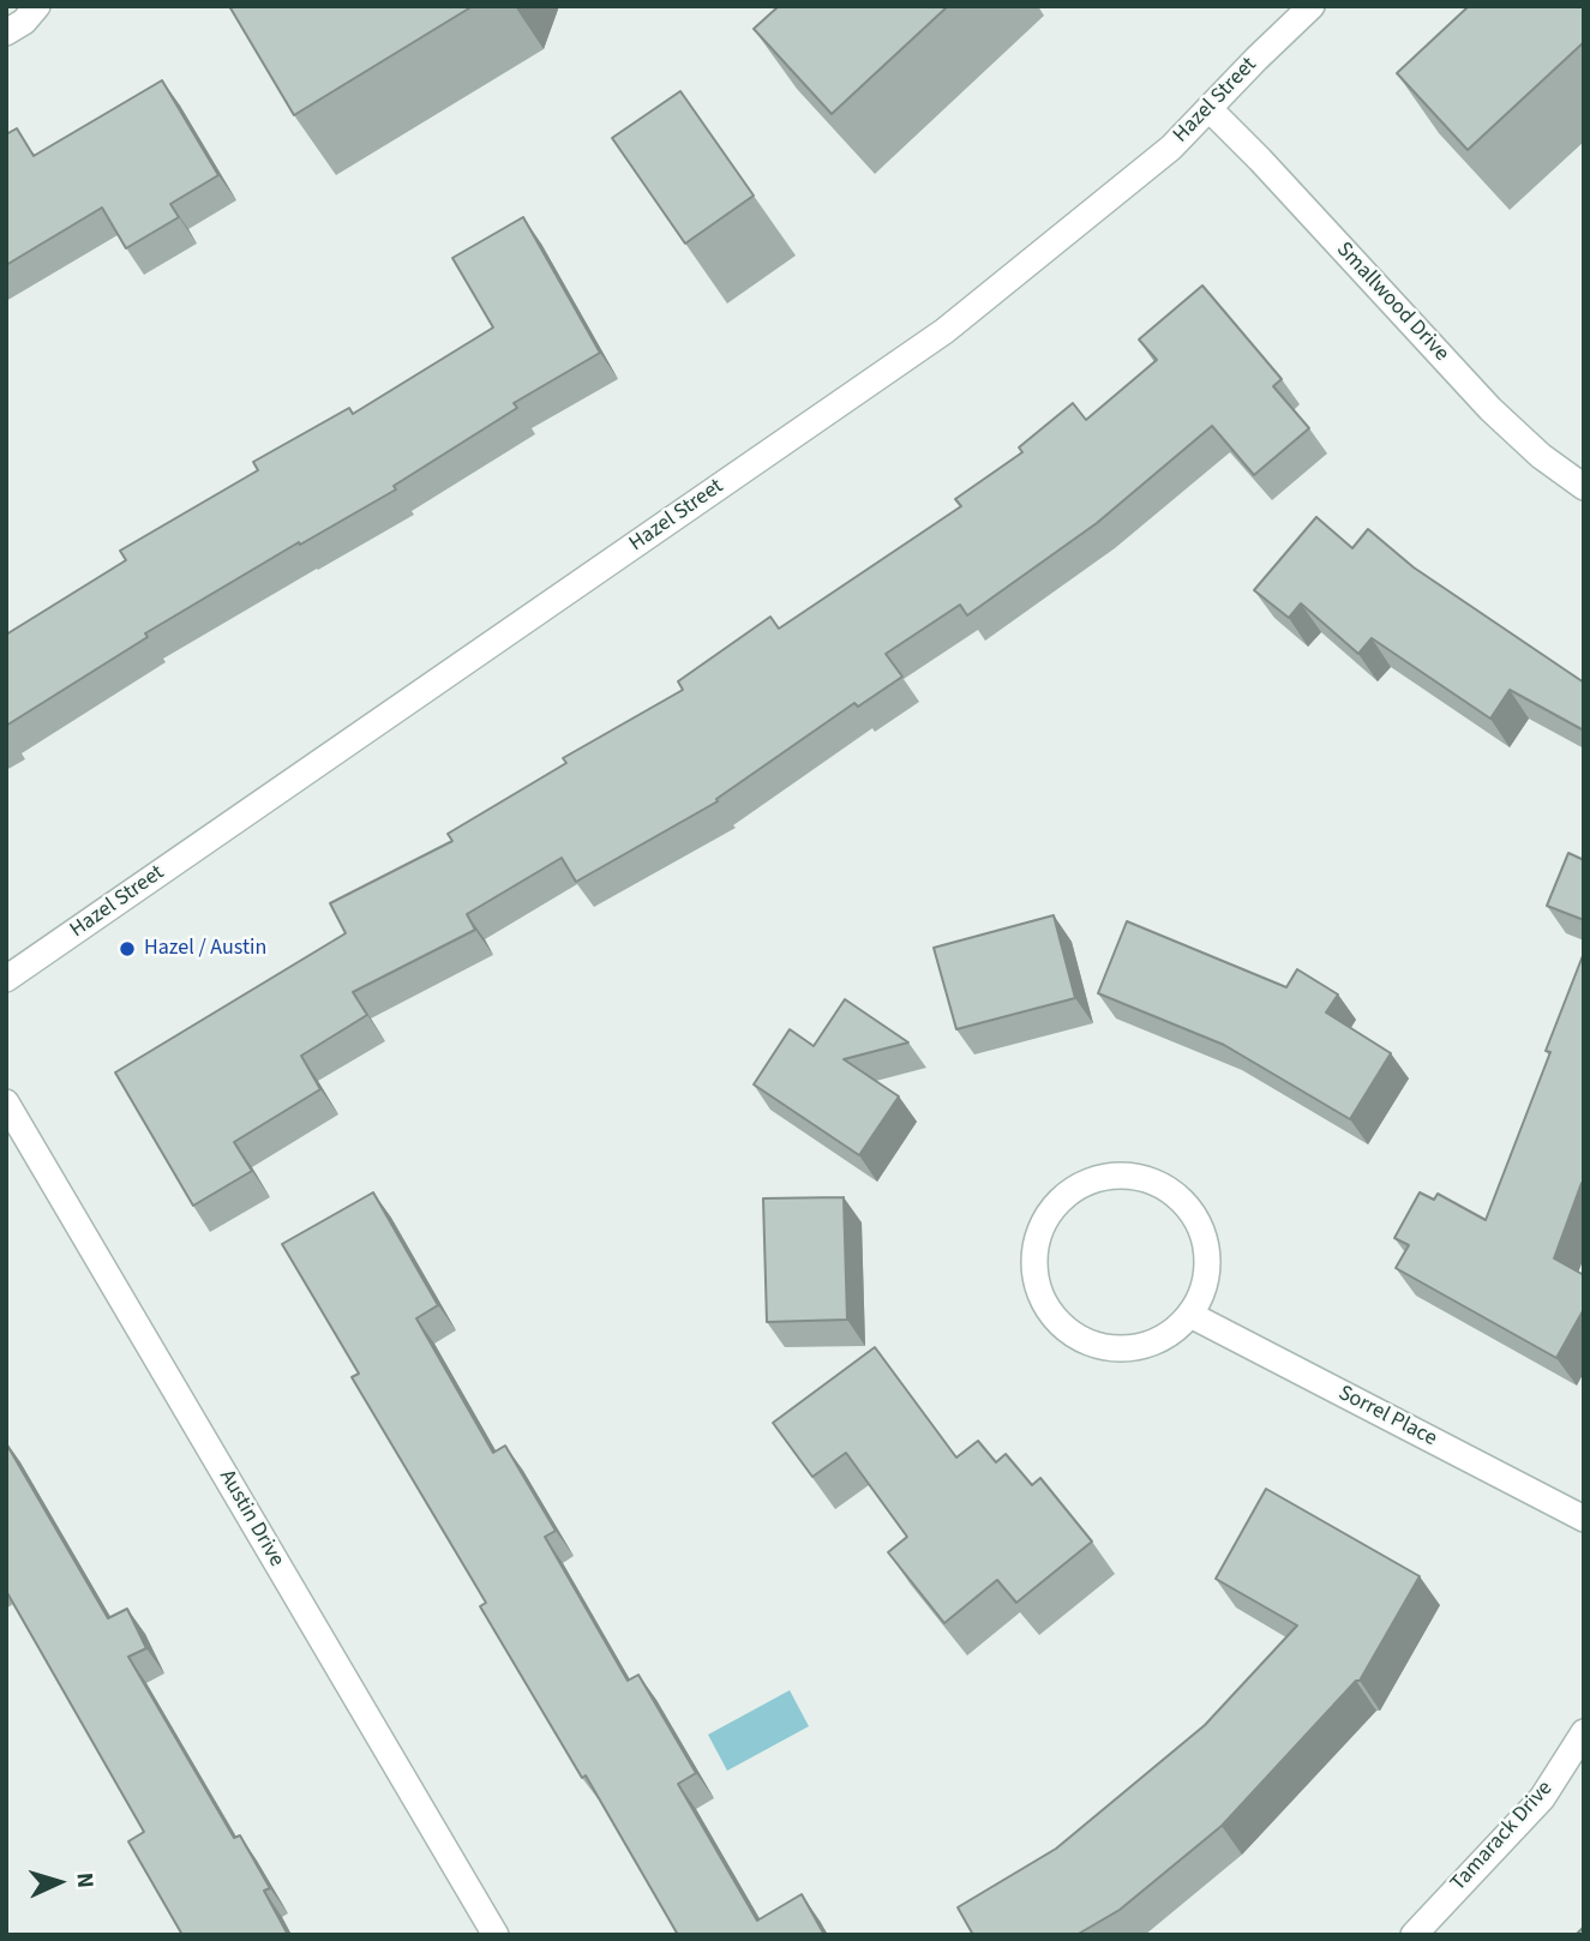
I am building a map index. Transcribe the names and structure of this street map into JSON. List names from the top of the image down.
{
  "streets": {
    "street": [
      "Hazel Street",
      "Smallwood Drive",
      "Sorrel Place",
      "Austin Drive",
      "Tamarack Drive"
    ]
  },
  "crossings": [
    ["Hazel Street", "Smallwood Drive"]
  ],
  "places": ["Hazel / Austin"],
  "north": "right"
}
